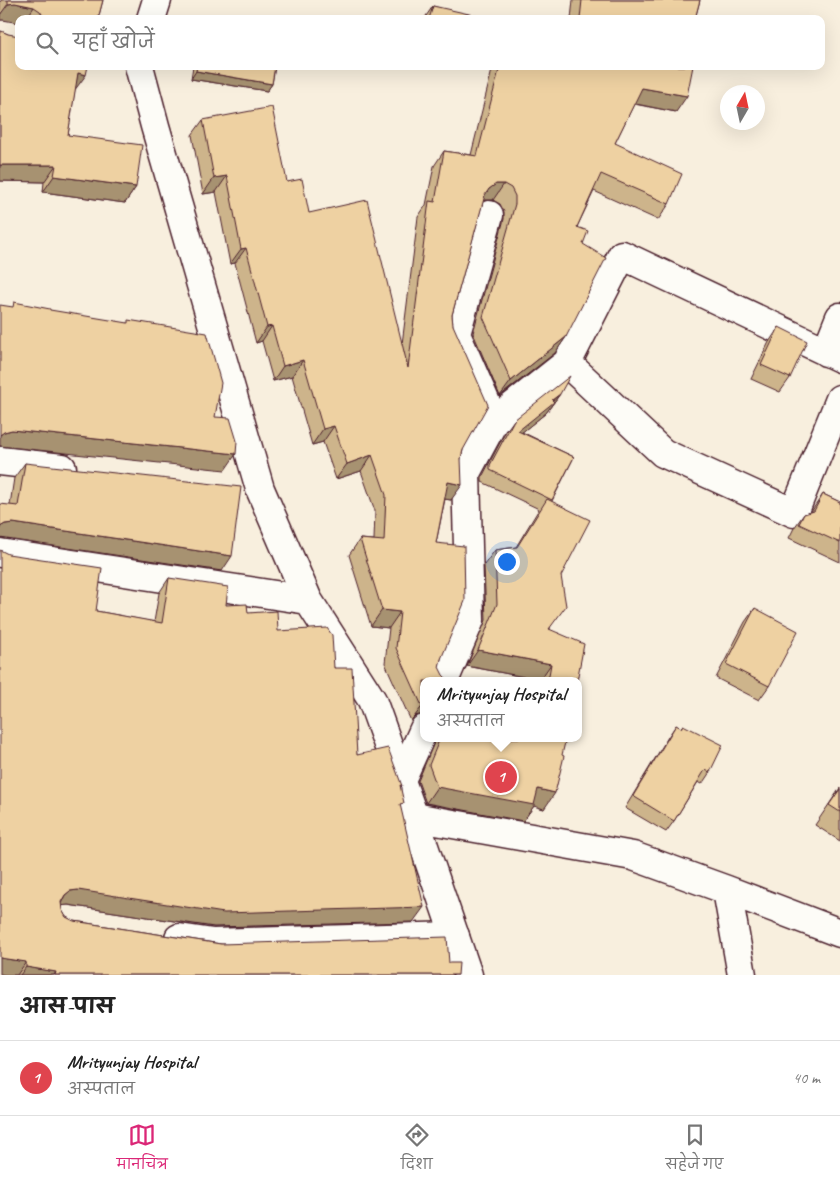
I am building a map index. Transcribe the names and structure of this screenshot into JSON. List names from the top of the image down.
{
  "north": "top",
  "page": {
    "search": "यहाँ खोजें",
    "popup": ["Mrityunjay Hospital", "अस्पताल"],
    "pins": "1",
    "heading": "आस-पास",
    "list": [
      {
        "mark": "1",
        "name": "Mrityunjay Hospital",
        "note": "अस्पताल",
        "value": "40 m"
      }
    ],
    "nav": ["मानचित्र", "दिशा", "सहेजे गए"]
  }
}
